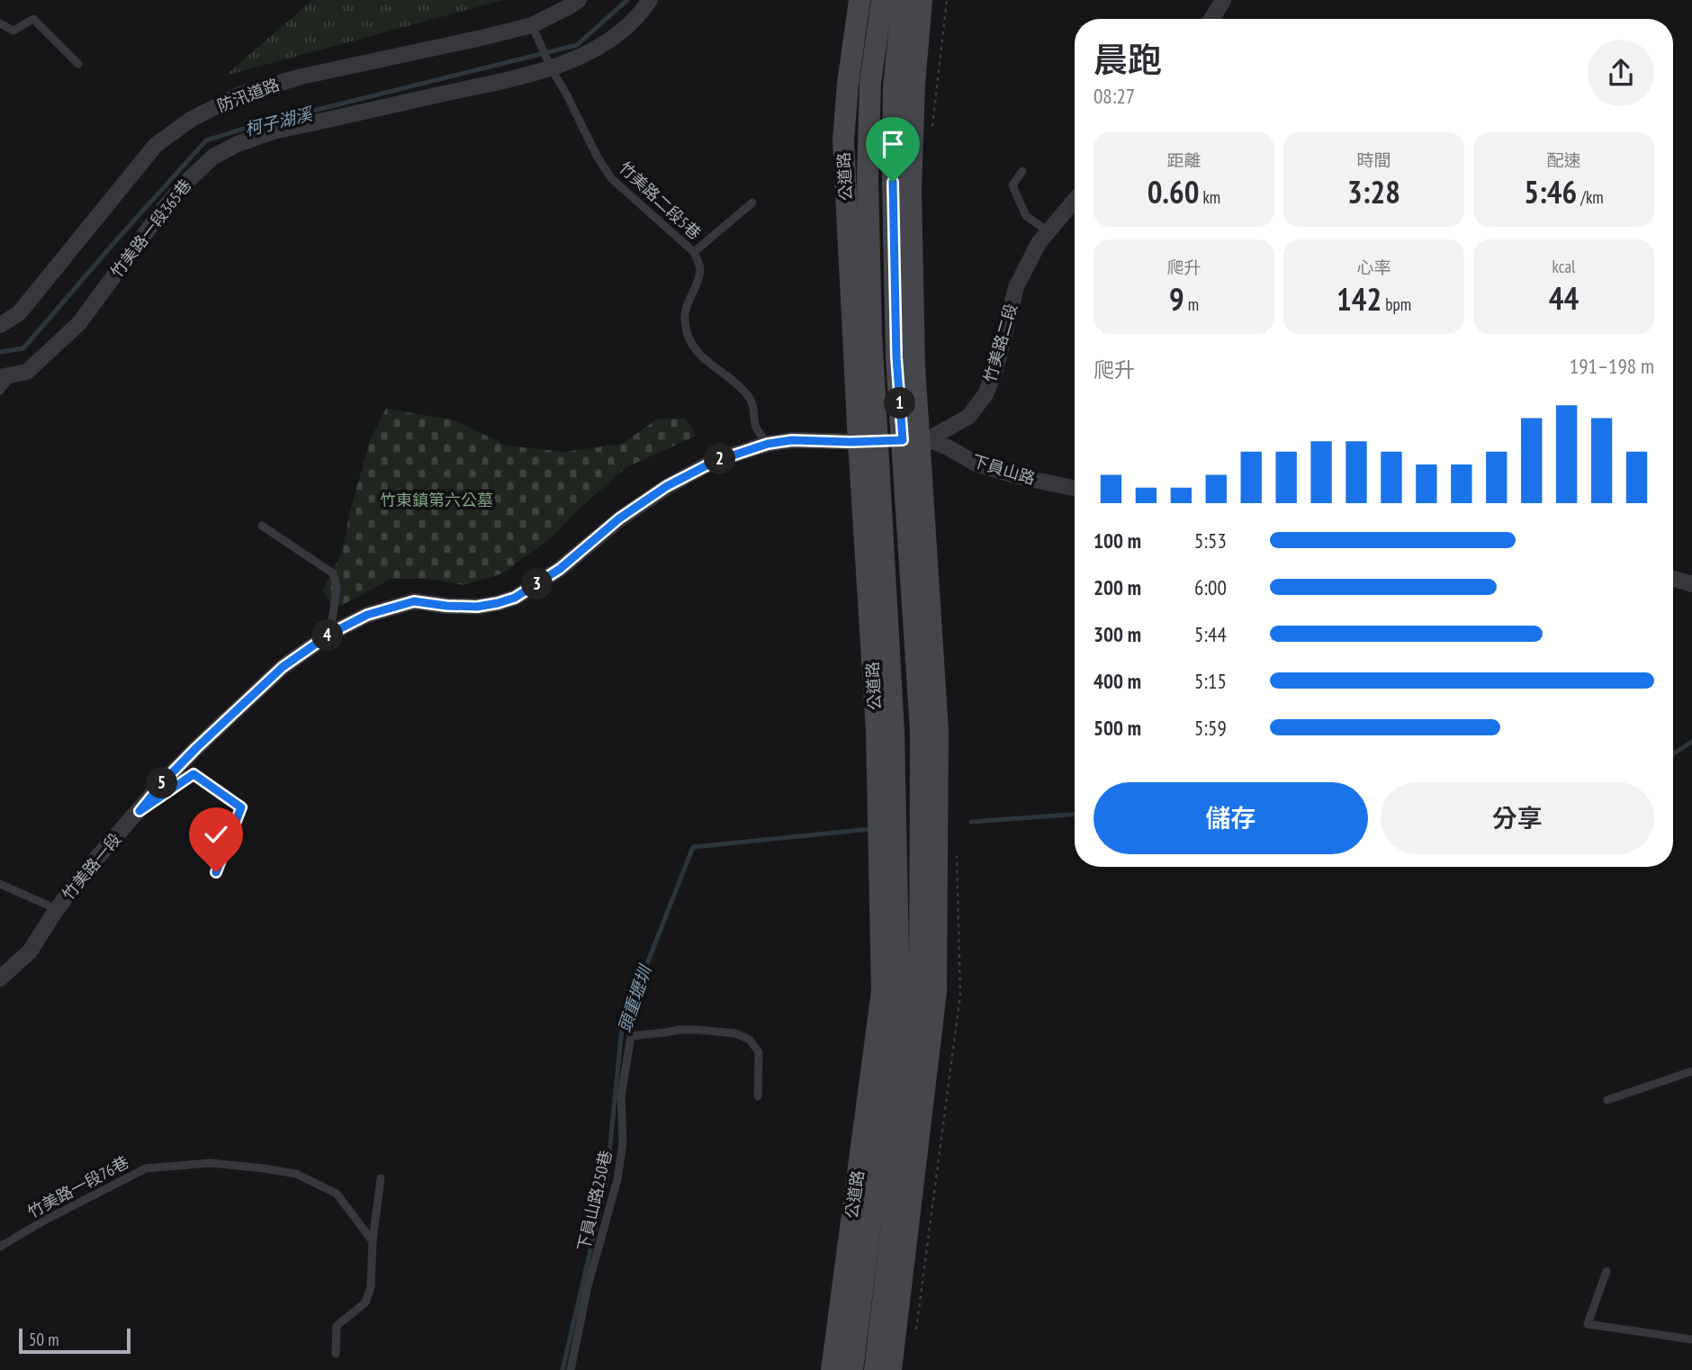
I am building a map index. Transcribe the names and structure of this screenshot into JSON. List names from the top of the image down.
{
  "streets": {
    "street": [
      "防汛道路",
      "公道路",
      "竹美路一段365巷",
      "竹美路二段",
      "下員山路",
      "竹美路一段"
    ],
    "lane": ["竹美路二段5巷", "竹美路一段76巷", "下員山路250巷"]
  },
  "crossings": [
    ["防汛道路", "竹美路二段5巷"],
    ["公道路", "竹美路二段"],
    ["竹美路二段5巷", "竹美路一段365巷"],
    ["竹美路二段5巷", "竹美路二段"],
    ["竹美路二段5巷", "竹美路一段"],
    ["竹美路二段", "下員山路"],
    ["竹美路二段", "竹美路一段"]
  ],
  "water": ["柯子湖溪", "頭重壢圳"],
  "parks": ["竹東鎮第六公墓"],
  "scale_bar": "50 m",
  "page": {
    "heading": ["晨跑", "08:27"],
    "stats": [
      ["距離", "0.60 km"],
      ["時間", "3:28"],
      ["配速", "5:46 /km"],
      ["爬升", "9 m"],
      ["心率", "142 bpm"],
      ["kcal", "44"]
    ],
    "chart": ["爬升", "191–198 m"],
    "pins": [
      "1",
      "2",
      "3",
      "4",
      "5"
    ],
    "list": [
      {
        "name": "100 m",
        "note": "5:53"
      },
      {
        "name": "200 m",
        "note": "6:00"
      },
      {
        "name": "300 m",
        "note": "5:44"
      },
      {
        "name": "400 m",
        "note": "5:15"
      },
      {
        "name": "500 m",
        "note": "5:59"
      }
    ],
    "buttons": ["儲存", "分享"],
    "scale": "50 m"
  }
}
